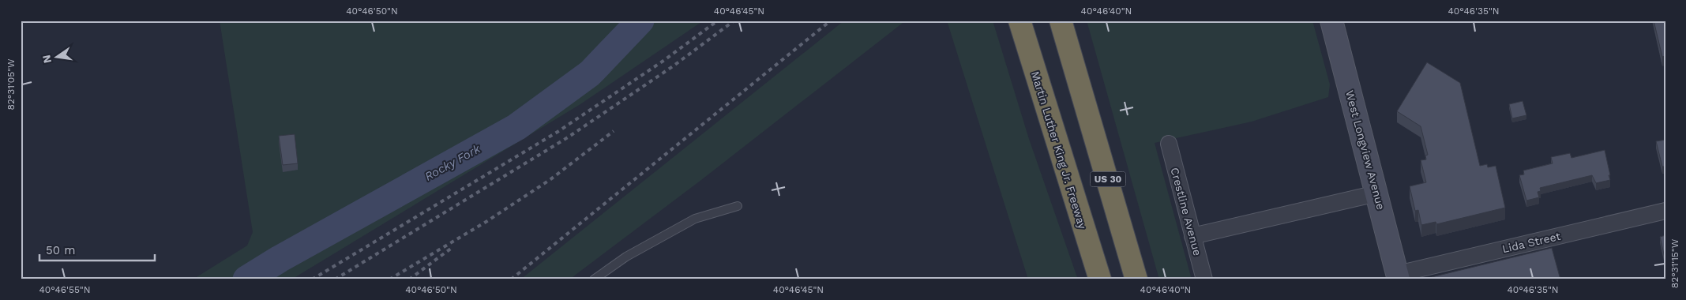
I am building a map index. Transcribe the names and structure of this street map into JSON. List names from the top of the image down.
{
  "streets": {
    "highway": ["Martin Luther King Jr. Freeway", "US 30"],
    "street": ["West Longview Avenue", "Crestline Avenue", "Lida Street"]
  },
  "crossings": [
    ["West Longview Avenue", "Lida Street"]
  ],
  "water": ["Rocky Fork"],
  "scale_bar": "50 m",
  "north": "left",
  "coordinates": [
    "40°46'50\"N",
    "40°46'45\"N",
    "40°46'40\"N",
    "40°46'35\"N",
    "82°31'05\"W",
    "82°31'15\"W",
    "40°46'55\"N"
  ]
}
